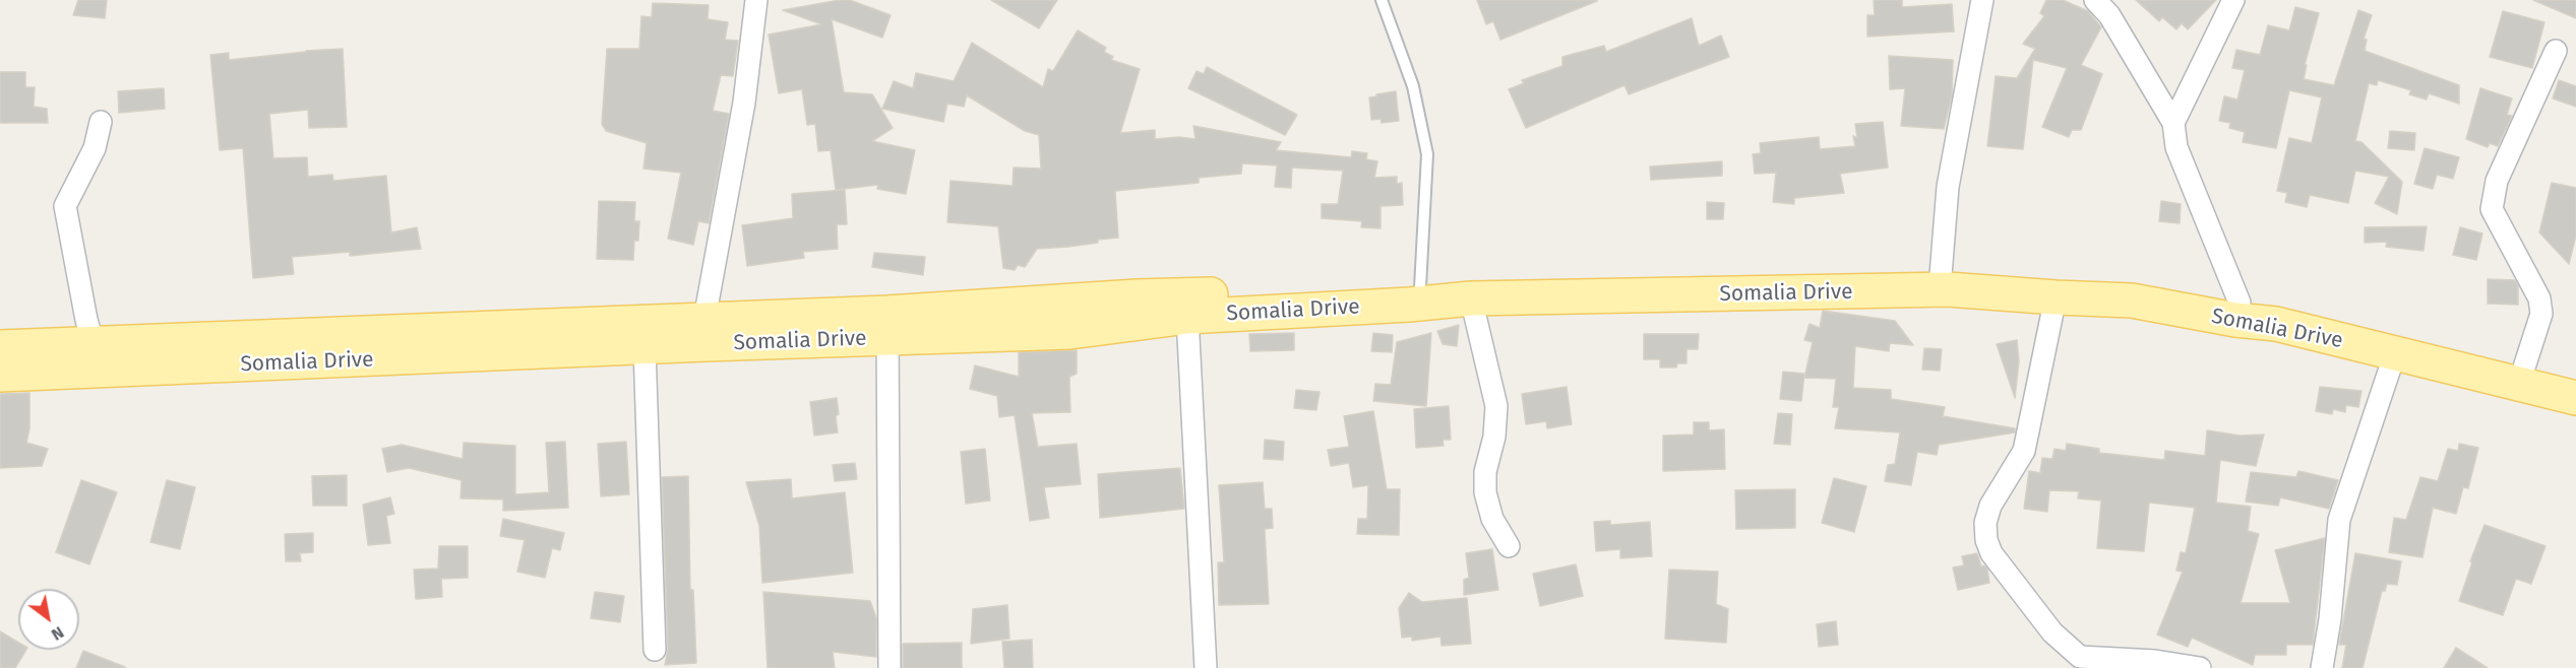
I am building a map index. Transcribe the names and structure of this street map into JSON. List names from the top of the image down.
{
  "streets": {
    "main road": ["Somalia Drive"]
  },
  "north": "bottom right"
}
